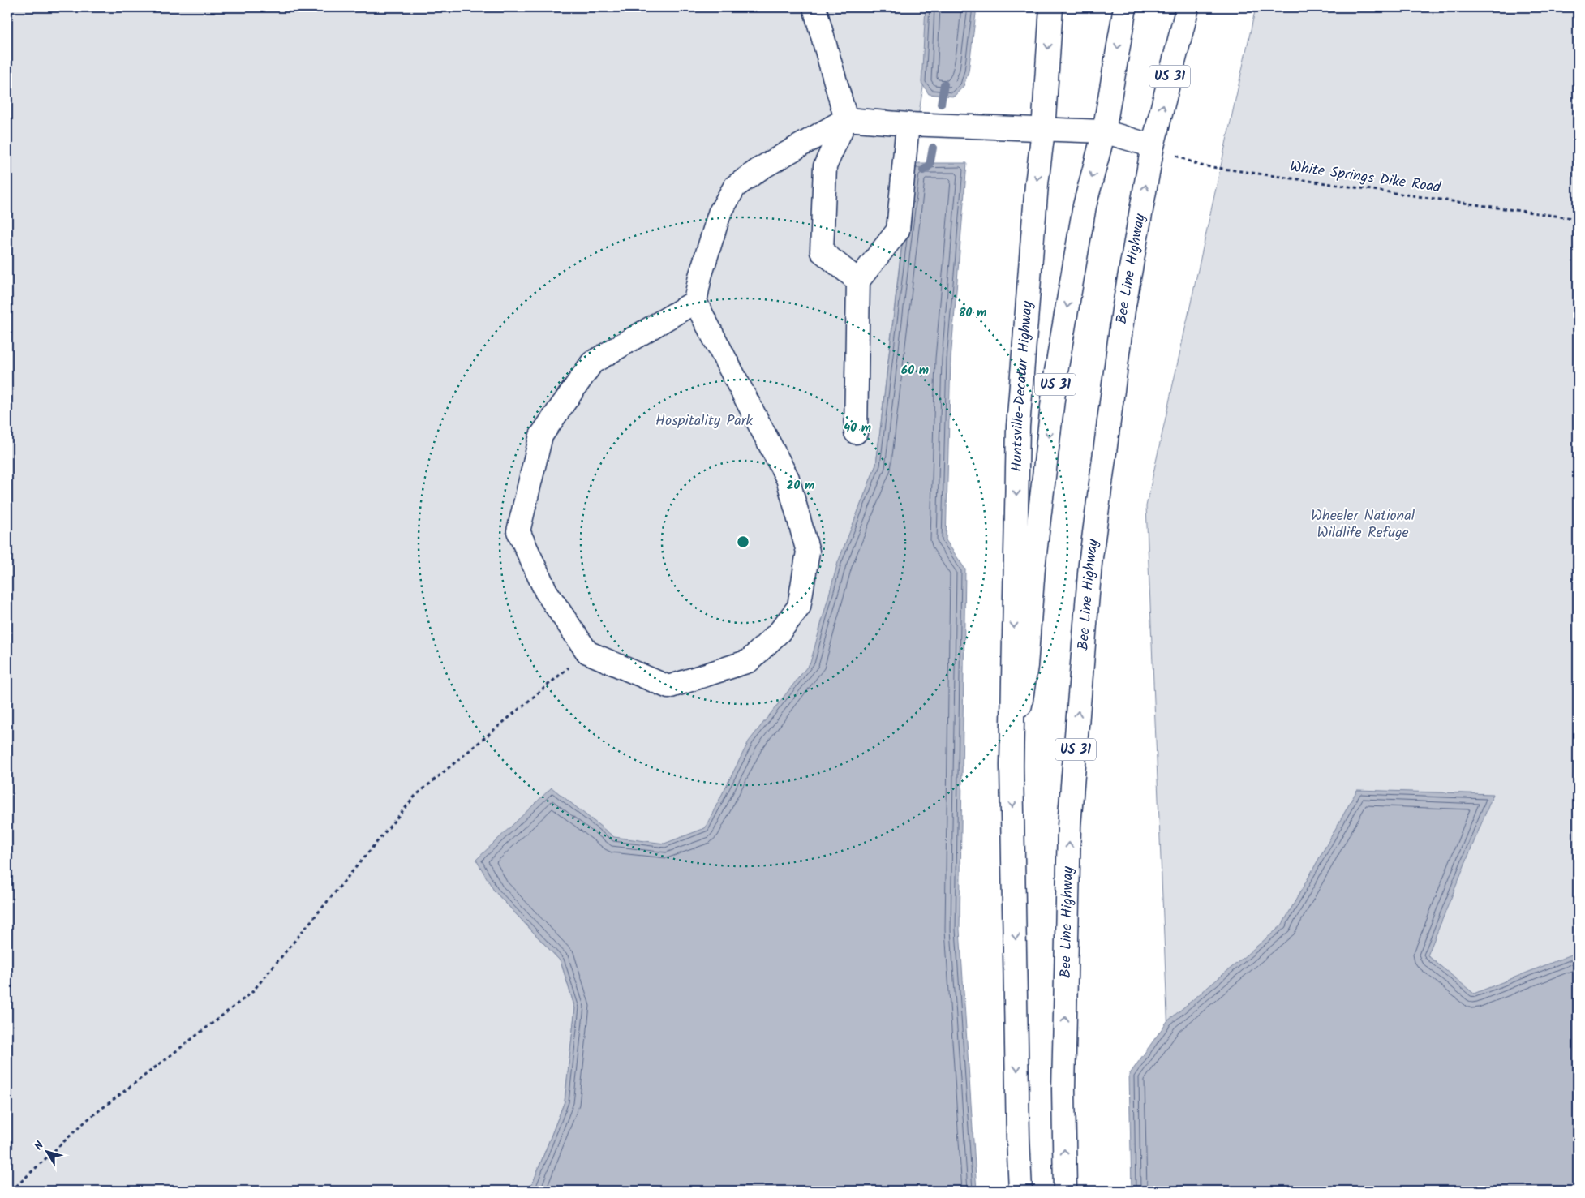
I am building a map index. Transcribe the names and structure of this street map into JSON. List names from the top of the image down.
{
  "streets": {
    "main road": ["US 31", "Bee Line Highway", "Huntsville-Decatur Highway"],
    "path": ["White Springs Dike Road"]
  },
  "crossings": [
    ["US 31", "Huntsville-Decatur Highway"],
    ["White Springs Dike Road", "Bee Line Highway"]
  ],
  "parks": ["Hospitality Park", "Wheeler National Wildlife Refuge"],
  "north": "top left",
  "rings": [
    "80 m",
    "60 m",
    "40 m",
    "20 m"
  ]
}
